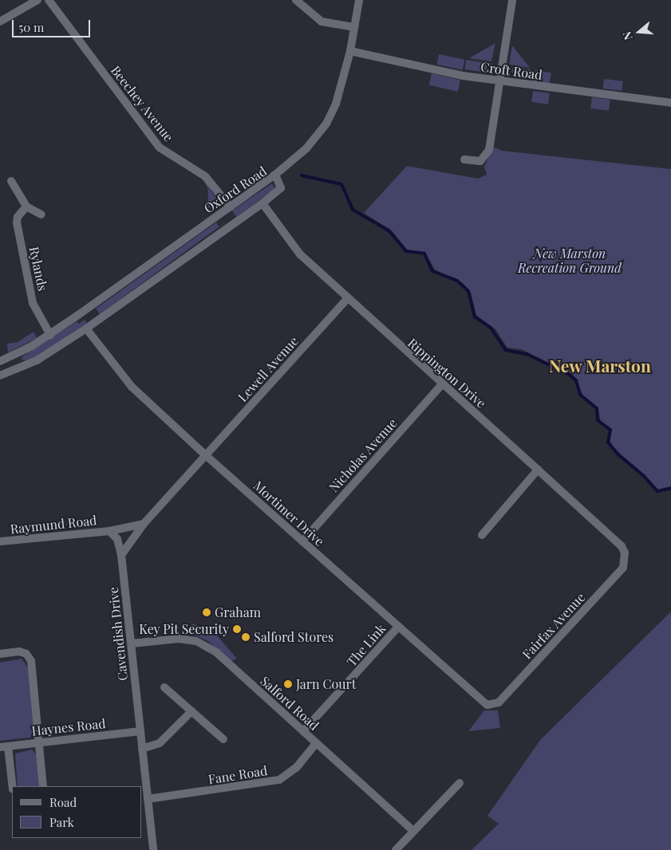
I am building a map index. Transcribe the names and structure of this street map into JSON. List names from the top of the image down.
{
  "streets": {
    "street": [
      "Croft Road",
      "Beechey Avenue",
      "Oxford Road",
      "Rylands",
      "Lewell Avenue",
      "Rippington Drive",
      "Nicholas Avenue",
      "Mortimer Drive",
      "Raymund Road",
      "Fairfax Avenue",
      "Cavendish Drive",
      "The Link",
      "Salford Road",
      "Haynes Road",
      "Fane Road"
    ]
  },
  "crossings": [
    ["Beechey Avenue", "Oxford Road"],
    ["Oxford Road", "Rylands"],
    ["Oxford Road", "Rippington Drive"],
    ["Oxford Road", "Mortimer Drive"],
    ["Lewell Avenue", "Rippington Drive"],
    ["Lewell Avenue", "Mortimer Drive"],
    ["Rippington Drive", "Nicholas Avenue"],
    ["Rippington Drive", "Fairfax Avenue"],
    ["Nicholas Avenue", "Mortimer Drive"],
    ["Mortimer Drive", "Fairfax Avenue"],
    ["Mortimer Drive", "The Link"],
    ["Raymund Road", "Cavendish Drive"],
    ["Cavendish Drive", "Salford Road"],
    ["Cavendish Drive", "Haynes Road"],
    ["Cavendish Drive", "Fane Road"],
    ["The Link", "Salford Road"],
    ["Salford Road", "Fane Road"]
  ],
  "districts": ["New Marston"],
  "parks": ["New Marston Recreation Ground"],
  "places": [
    "Graham",
    "Key Pit Security",
    "Salford Stores",
    "Jarn Court"
  ],
  "legend": ["Road", "Park"],
  "scale_bar": "50 m",
  "north": "left"
}
